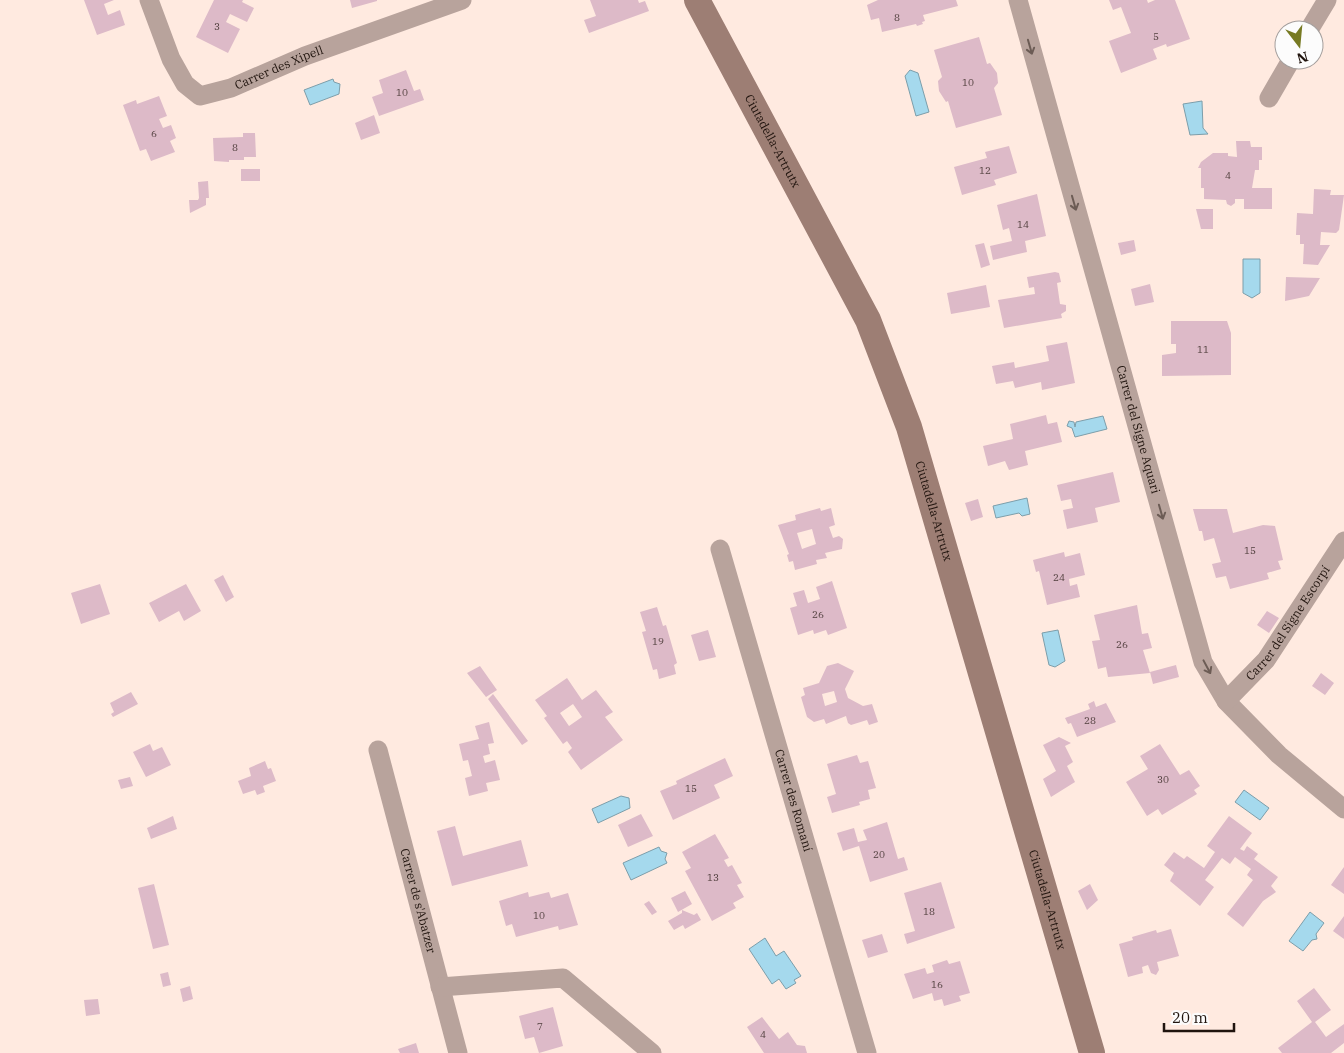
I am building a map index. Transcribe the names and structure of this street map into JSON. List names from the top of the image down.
{
  "streets": {
    "main road": ["Ciutadella-Artrutx"],
    "street": [
      "Carrer des Xipell",
      "Carrer del Signe Aquari",
      "Carrer del Signe Escorpí",
      "Carrer des Romaní",
      "Carrer de s'Abatzer"
    ]
  },
  "crossings": [
    ["Carrer del Signe Aquari", "Carrer del Signe Escorpí"]
  ],
  "one_way": ["Carrer del Signe Aquari"],
  "house_numbers": [
    "8",
    "3",
    "5",
    "10",
    "10",
    "6",
    "8",
    "12",
    "4",
    "14",
    "11",
    "15",
    "24",
    "26",
    "19",
    "26",
    "28",
    "30",
    "15",
    "20",
    "13",
    "18",
    "10",
    "16",
    "7",
    "4"
  ],
  "scale_bar": "20 m",
  "north": "bottom"
}
